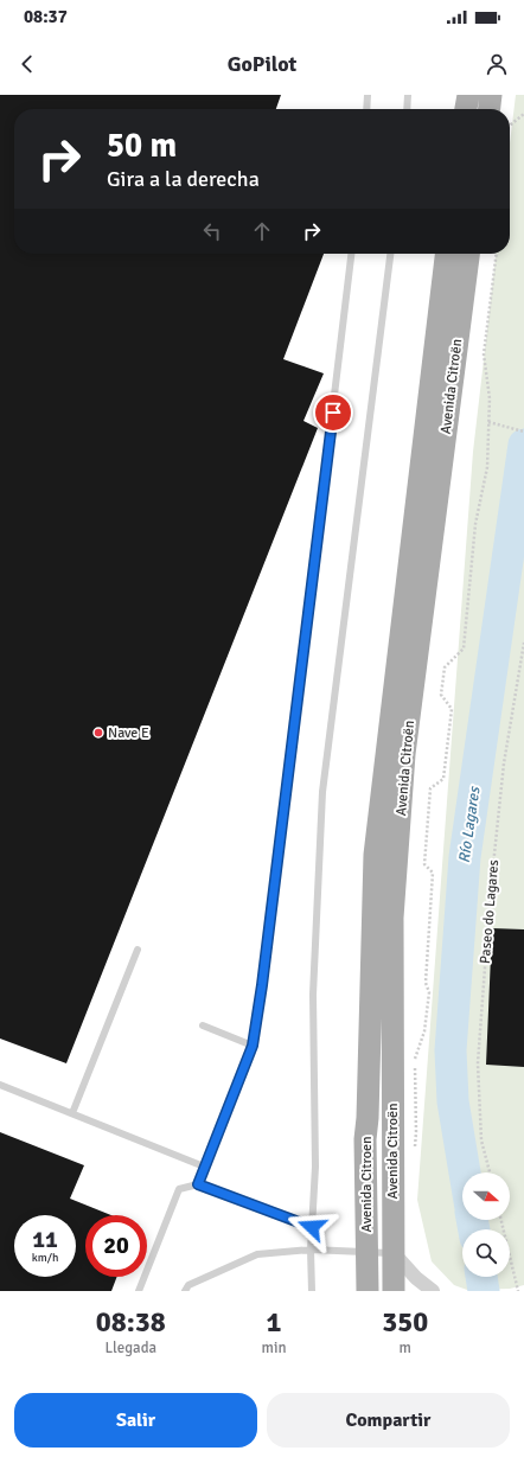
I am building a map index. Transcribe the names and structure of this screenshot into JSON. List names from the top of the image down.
{
  "streets": {
    "main road": ["Avenida Citroën", "Avenida Citroen"],
    "path": ["Paseo do Lagares"]
  },
  "crossings": [
    ["Avenida Citroën", "Avenida Citroen"]
  ],
  "water": ["Río Lagares"],
  "places": ["Nave E"],
  "north": "right",
  "page": {
    "status": "08:37",
    "header": "GoPilot",
    "turn": ["50 m", "Gira a la derecha"],
    "speed": "11 km/h",
    "limit": "20",
    "eta": [
      "08:38",
      "Llegada",
      "1",
      "min",
      "350",
      "m"
    ],
    "buttons": ["Salir", "Compartir"]
  }
}
